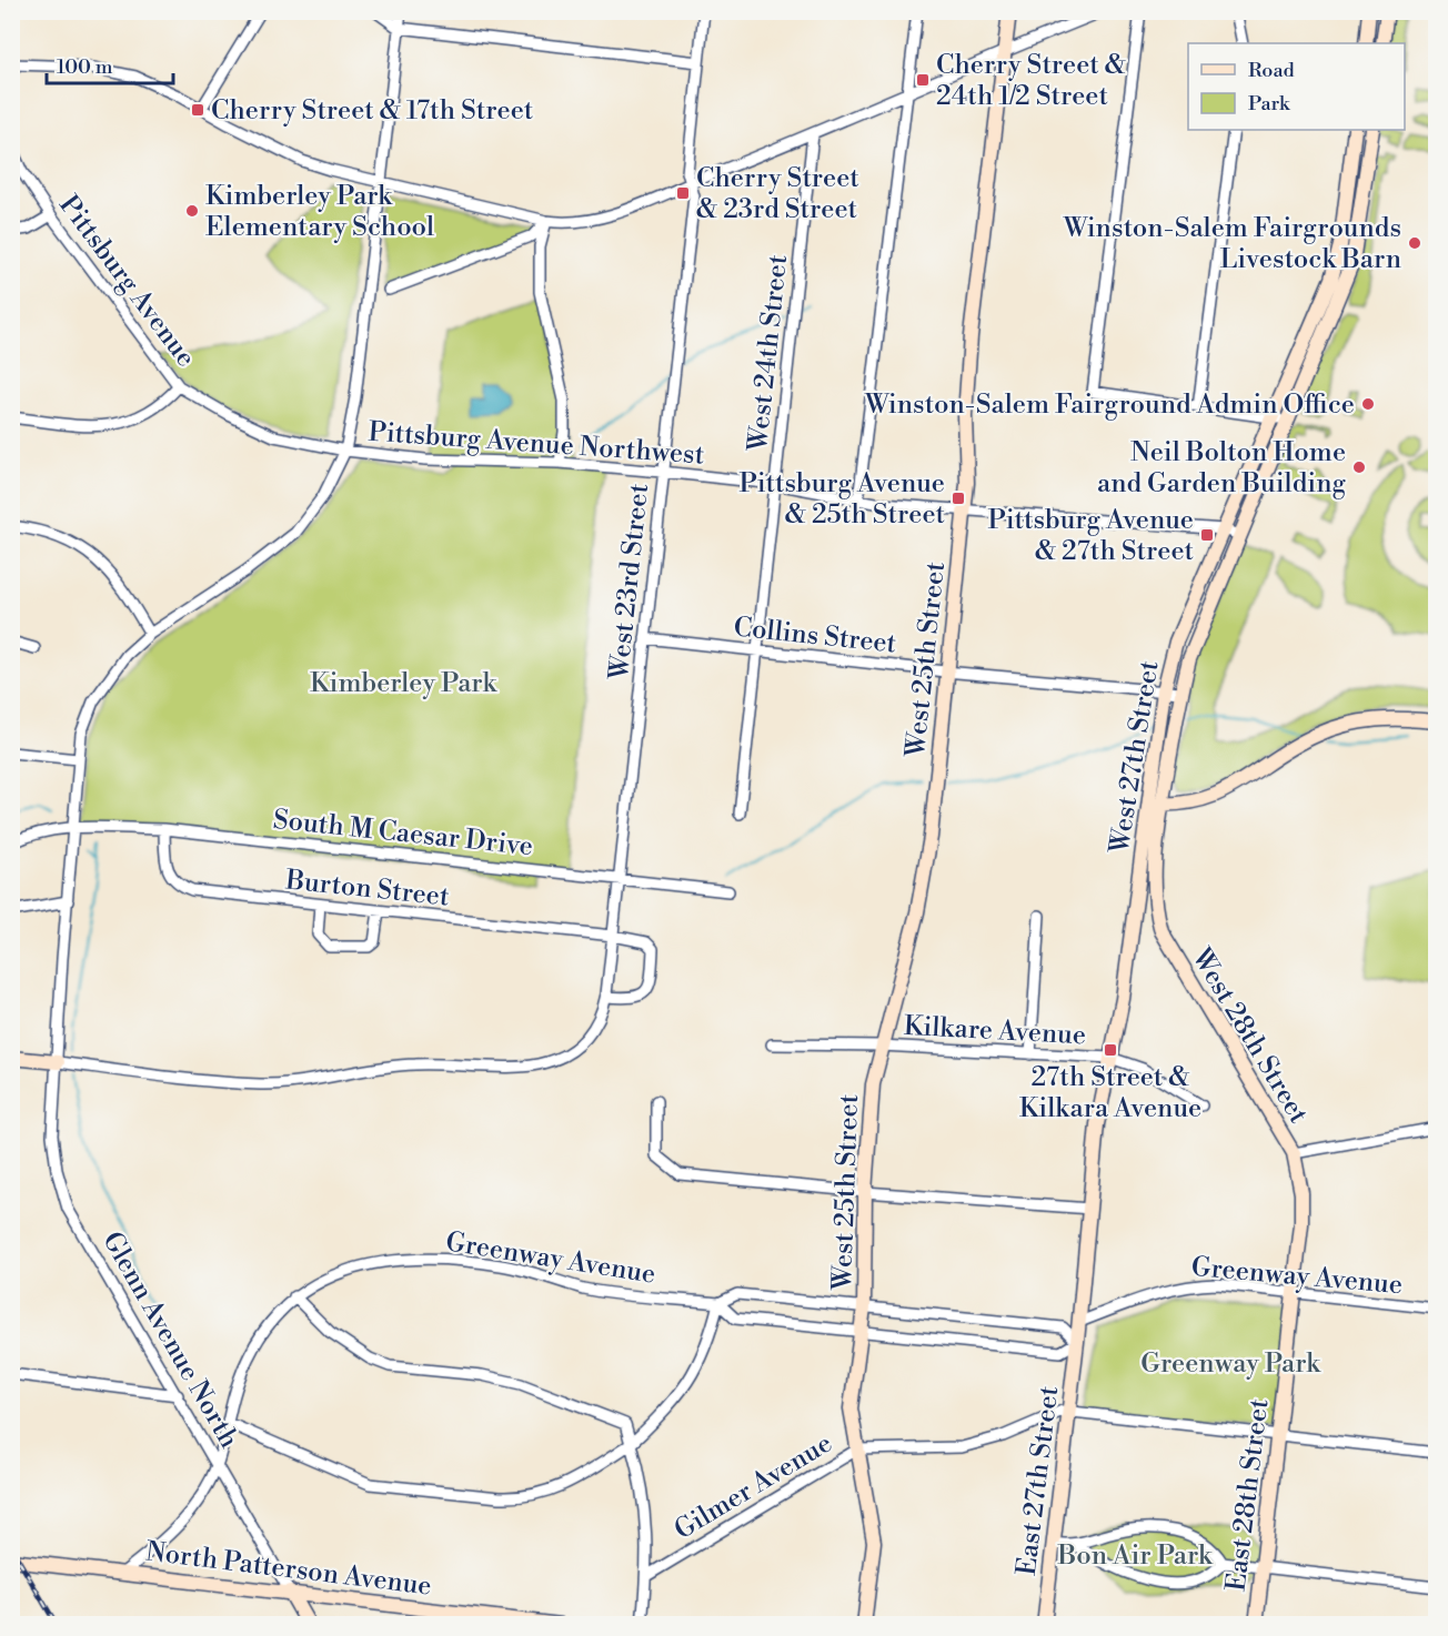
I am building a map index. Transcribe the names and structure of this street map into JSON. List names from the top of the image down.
{
  "streets": {
    "street": [
      "Pittsburg Avenue",
      "West 24th Street",
      "Pittsburg Avenue Northwest",
      "West 23rd Street",
      "Collins Street",
      "West 25th Street",
      "West 27th Street",
      "South M Caesar Drive",
      "Burton Street",
      "Kilkare Avenue",
      "West 28th Street",
      "Greenway Avenue",
      "Glenn Avenue North",
      "East 27th Street",
      "Gilmer Avenue",
      "East 28th Street",
      "North Patterson Avenue"
    ]
  },
  "crossings": [
    ["Pittsburg Avenue", "Pittsburg Avenue Northwest"],
    ["Pittsburg Avenue", "Glenn Avenue North"],
    ["West 24th Street", "Pittsburg Avenue Northwest"],
    ["West 24th Street", "Collins Street"],
    ["Pittsburg Avenue Northwest", "West 23rd Street"],
    ["Pittsburg Avenue Northwest", "West 25th Street"],
    ["Pittsburg Avenue Northwest", "West 27th Street"],
    ["Pittsburg Avenue Northwest", "Glenn Avenue North"],
    ["West 23rd Street", "Collins Street"],
    ["West 23rd Street", "South M Caesar Drive"],
    ["West 23rd Street", "Burton Street"],
    ["West 23rd Street", "Glenn Avenue North"],
    ["Collins Street", "West 25th Street"],
    ["Collins Street", "West 27th Street"],
    ["West 25th Street", "Kilkare Avenue"],
    ["West 25th Street", "Greenway Avenue"],
    ["West 25th Street", "Gilmer Avenue"],
    ["West 27th Street", "Kilkare Avenue"],
    ["West 27th Street", "West 28th Street"],
    ["West 27th Street", "Greenway Avenue"],
    ["West 27th Street", "East 27th Street"],
    ["South M Caesar Drive", "Burton Street"],
    ["South M Caesar Drive", "Glenn Avenue North"],
    ["West 28th Street", "Greenway Avenue"],
    ["West 28th Street", "East 28th Street"],
    ["Greenway Avenue", "Glenn Avenue North"],
    ["Greenway Avenue", "East 27th Street"],
    ["Greenway Avenue", "East 28th Street"],
    ["Greenway Avenue", "North Patterson Avenue"],
    ["Glenn Avenue North", "North Patterson Avenue"],
    ["East 27th Street", "Gilmer Avenue"],
    ["Gilmer Avenue", "East 28th Street"]
  ],
  "parks": ["Kimberley Park", "Greenway Park", "Bon Air Park"],
  "places": {
    "transit": [
      "Cherry Street & 24th 1/2 Street",
      "Cherry Street & 17th Street",
      "Cherry Street & 23rd Street",
      "Pittsburg Avenue & 25th Street",
      "Pittsburg Avenue & 27th Street",
      "27th Street & Kilkara Avenue"
    ],
    "other": [
      "Kimberley Park Elementary School",
      "Winston-Salem Fairgrounds Livestock Barn",
      "Winston-Salem Fairground Admin Office",
      "Neil Bolton Home and Garden Building"
    ]
  },
  "legend": ["Road", "Park"],
  "scale_bar": "100 m"
}
